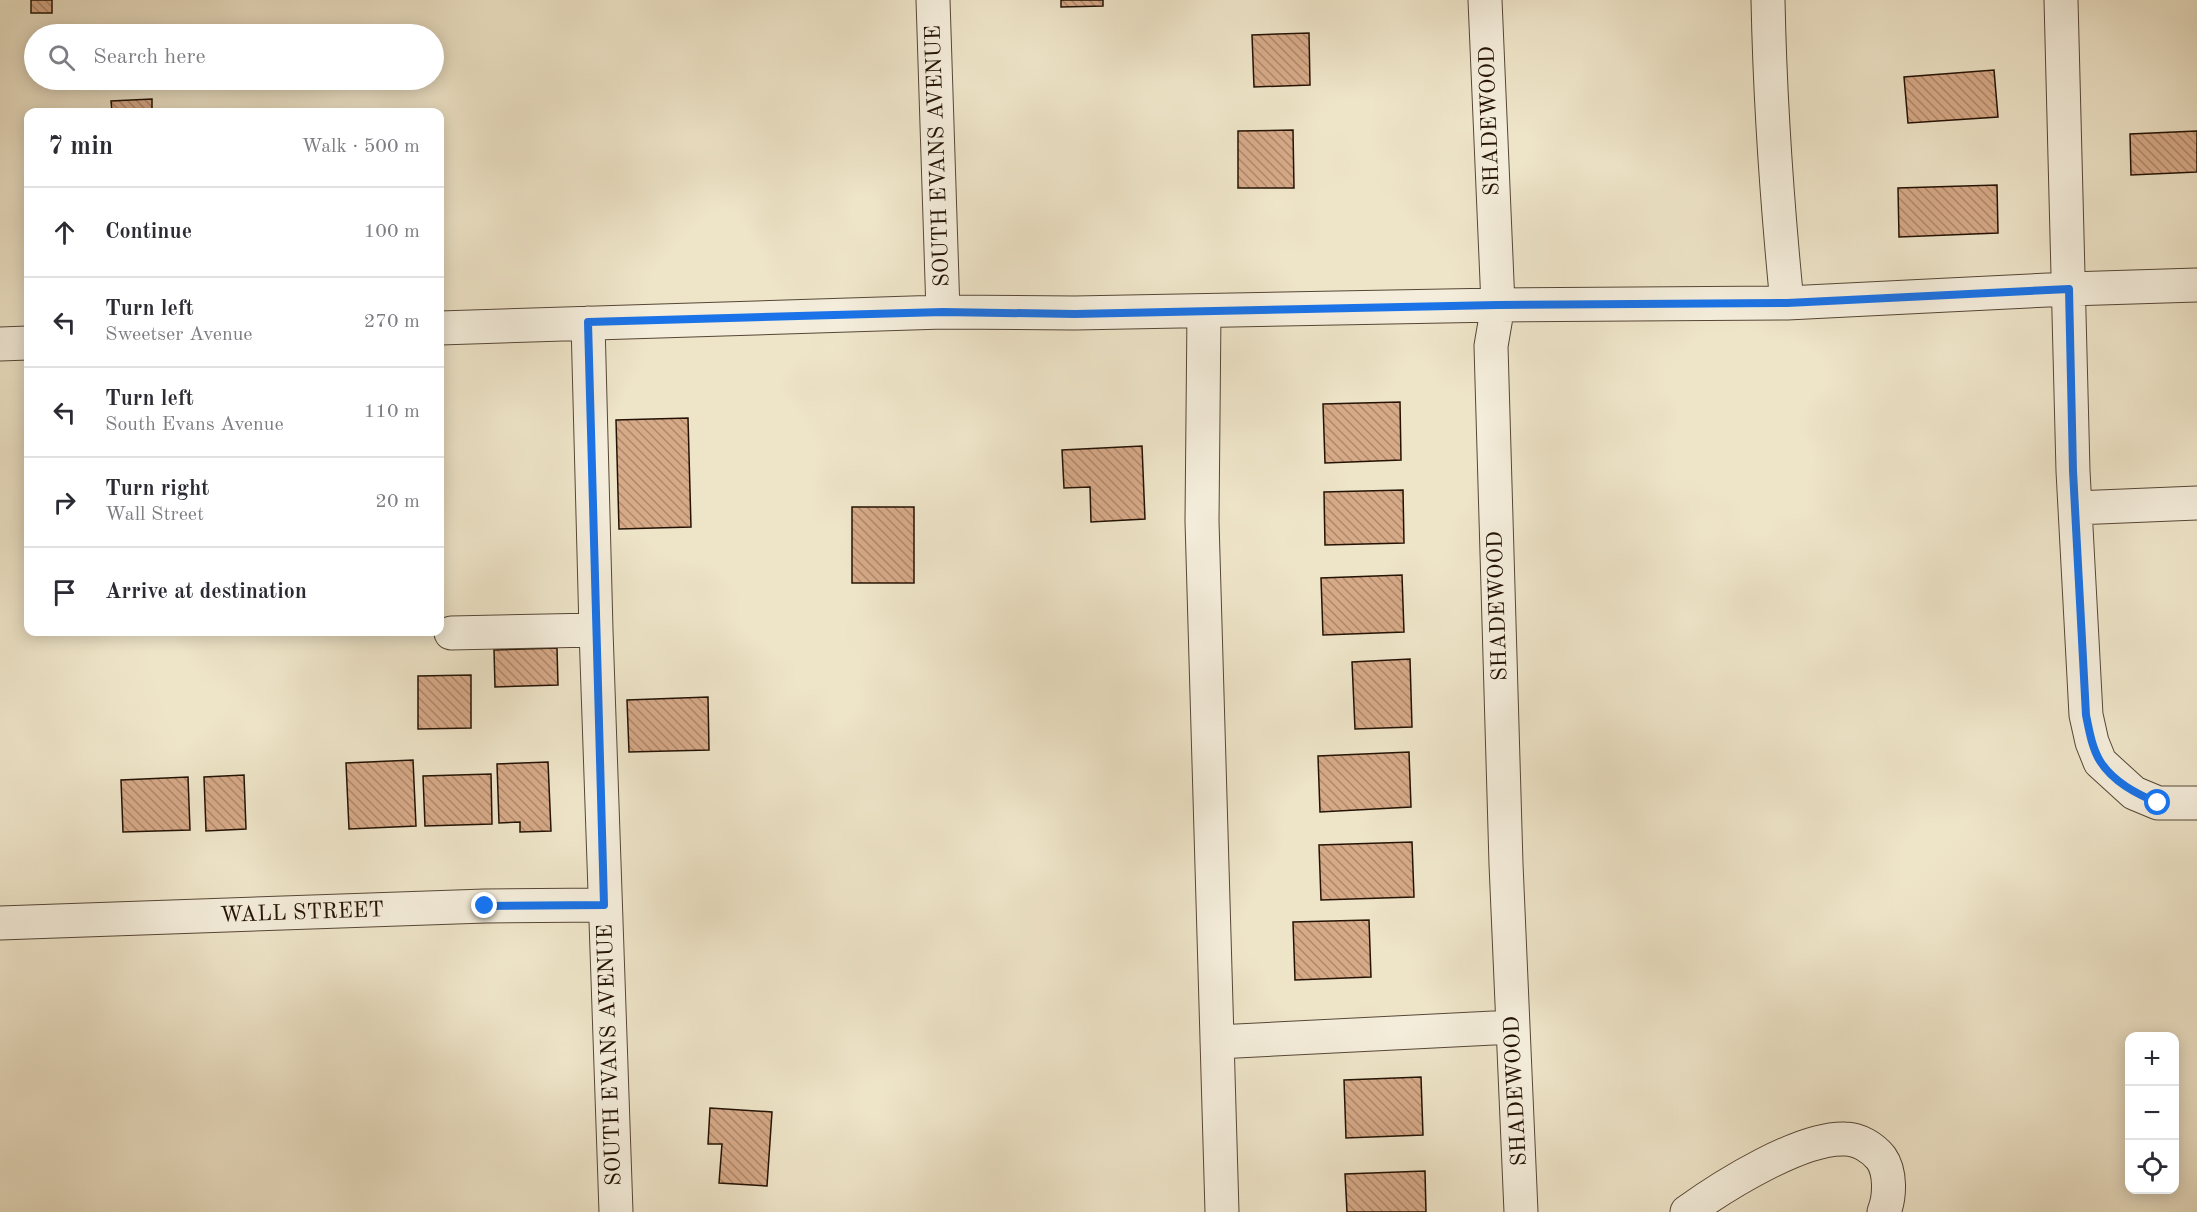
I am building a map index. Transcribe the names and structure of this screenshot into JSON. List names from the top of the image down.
{
  "streets": {
    "street": ["SHADEWOOD", "SOUTH EVANS AVENUE", "WALL STREET"]
  },
  "crossings": [
    ["SOUTH EVANS AVENUE", "WALL STREET"]
  ],
  "page": {
    "search": "Search here",
    "heading": ["7 min", "Walk · 500 m"],
    "list": [
      ["Continue", "100 m"],
      ["Turn left", "Sweetser Avenue", "270 m"],
      ["Turn left", "South Evans Avenue", "110 m"],
      ["Turn right", "Wall Street", "20 m"],
      "Arrive at destination"
    ],
    "map_buttons": ["+", "−"]
  }
}
